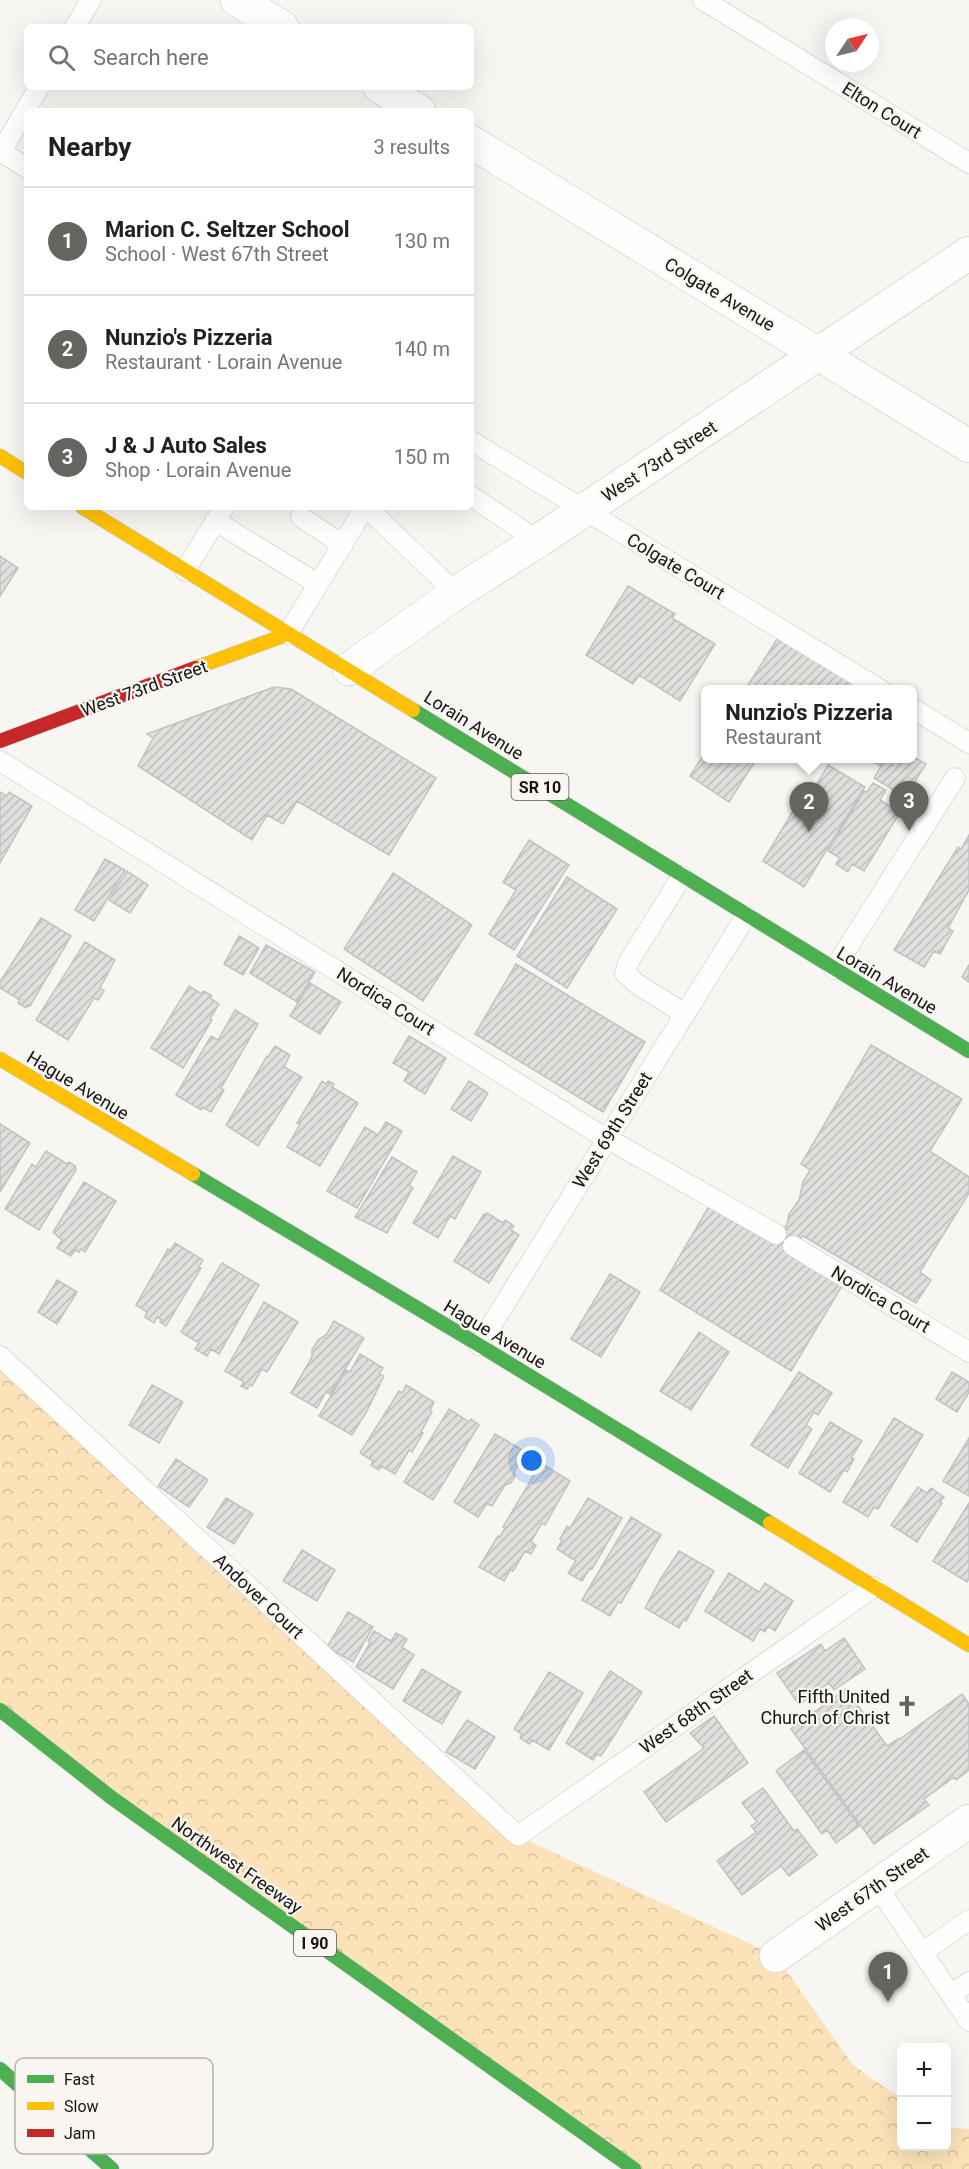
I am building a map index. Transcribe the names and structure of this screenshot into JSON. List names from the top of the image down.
{
  "streets": {
    "main road": [
      "West 73rd Street",
      "Lorain Avenue",
      "SR 10",
      "Hague Avenue",
      "Northwest Freeway",
      "I 90"
    ],
    "street": ["Colgate Avenue", "West 67th Street"],
    "lane": [
      "Elton Court",
      "Colgate Court",
      "Nordica Court",
      "West 69th Street",
      "Andover Court",
      "West 68th Street"
    ]
  },
  "crossings": [
    ["Colgate Avenue", "West 73rd Street"],
    ["West 73rd Street", "Colgate Court"],
    ["West 73rd Street", "Lorain Avenue"],
    ["Lorain Avenue", "West 69th Street"],
    ["Nordica Court", "West 69th Street"],
    ["Hague Avenue", "West 69th Street"],
    ["Hague Avenue", "West 68th Street"],
    ["Andover Court", "West 68th Street"]
  ],
  "places": {
    "church": ["Fifth United Church of Christ"]
  },
  "legend": ["Fast", "Slow", "Jam"],
  "north": "top right",
  "page": {
    "search": "Search here",
    "heading": ["Nearby", "3 results"],
    "list": [
      {
        "mark": "1",
        "name": "Marion C. Seltzer School",
        "note": "School · West 67th Street",
        "value": "130 m"
      },
      {
        "mark": "2",
        "name": "Nunzio's Pizzeria",
        "note": "Restaurant · Lorain Avenue",
        "value": "140 m"
      },
      {
        "mark": "3",
        "name": "J & J Auto Sales",
        "note": "Shop · Lorain Avenue",
        "value": "150 m"
      }
    ],
    "popup": ["Nunzio's Pizzeria", "Restaurant"],
    "pins": ["3", "2", "1"],
    "map_buttons": ["+", "−"]
  }
}
